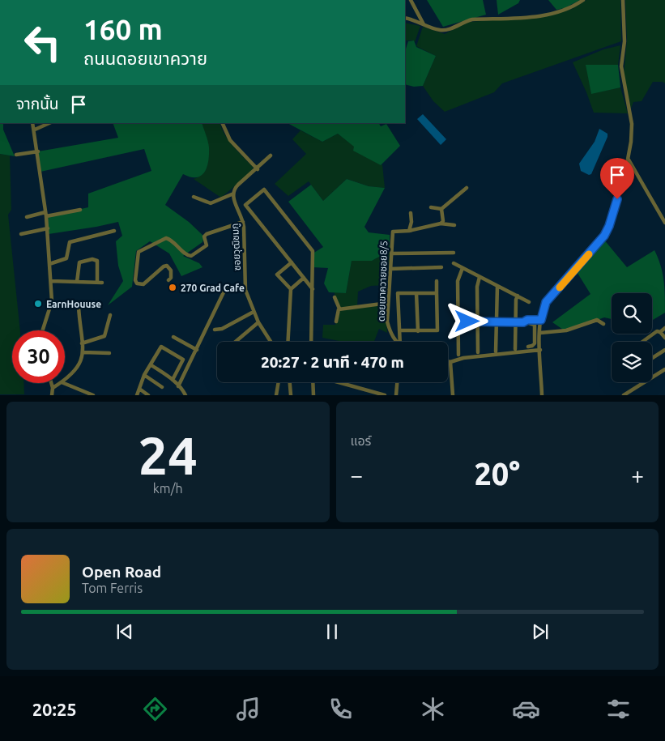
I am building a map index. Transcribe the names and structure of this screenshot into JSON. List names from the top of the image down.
{
  "streets": {
    "street": ["ซอยวุฒิชมภู", "ดอยเขาควายซอย8/5"]
  },
  "places": ["270 Grad Cafe", "EarnHouuse"],
  "page": {
    "turn": ["160 m", "ถนนดอยเขาควาย"],
    "then": "จากนั้น",
    "limit": "30",
    "trip": "20:27 · 2 นาที · 470 m",
    "tile": [
      ["24", "km/h"],
      "แอร์"
    ],
    "heat": ["−", "20°", "+"],
    "song": ["Open Road", "Tom Ferris"],
    "tabs": "20:25"
  }
}
